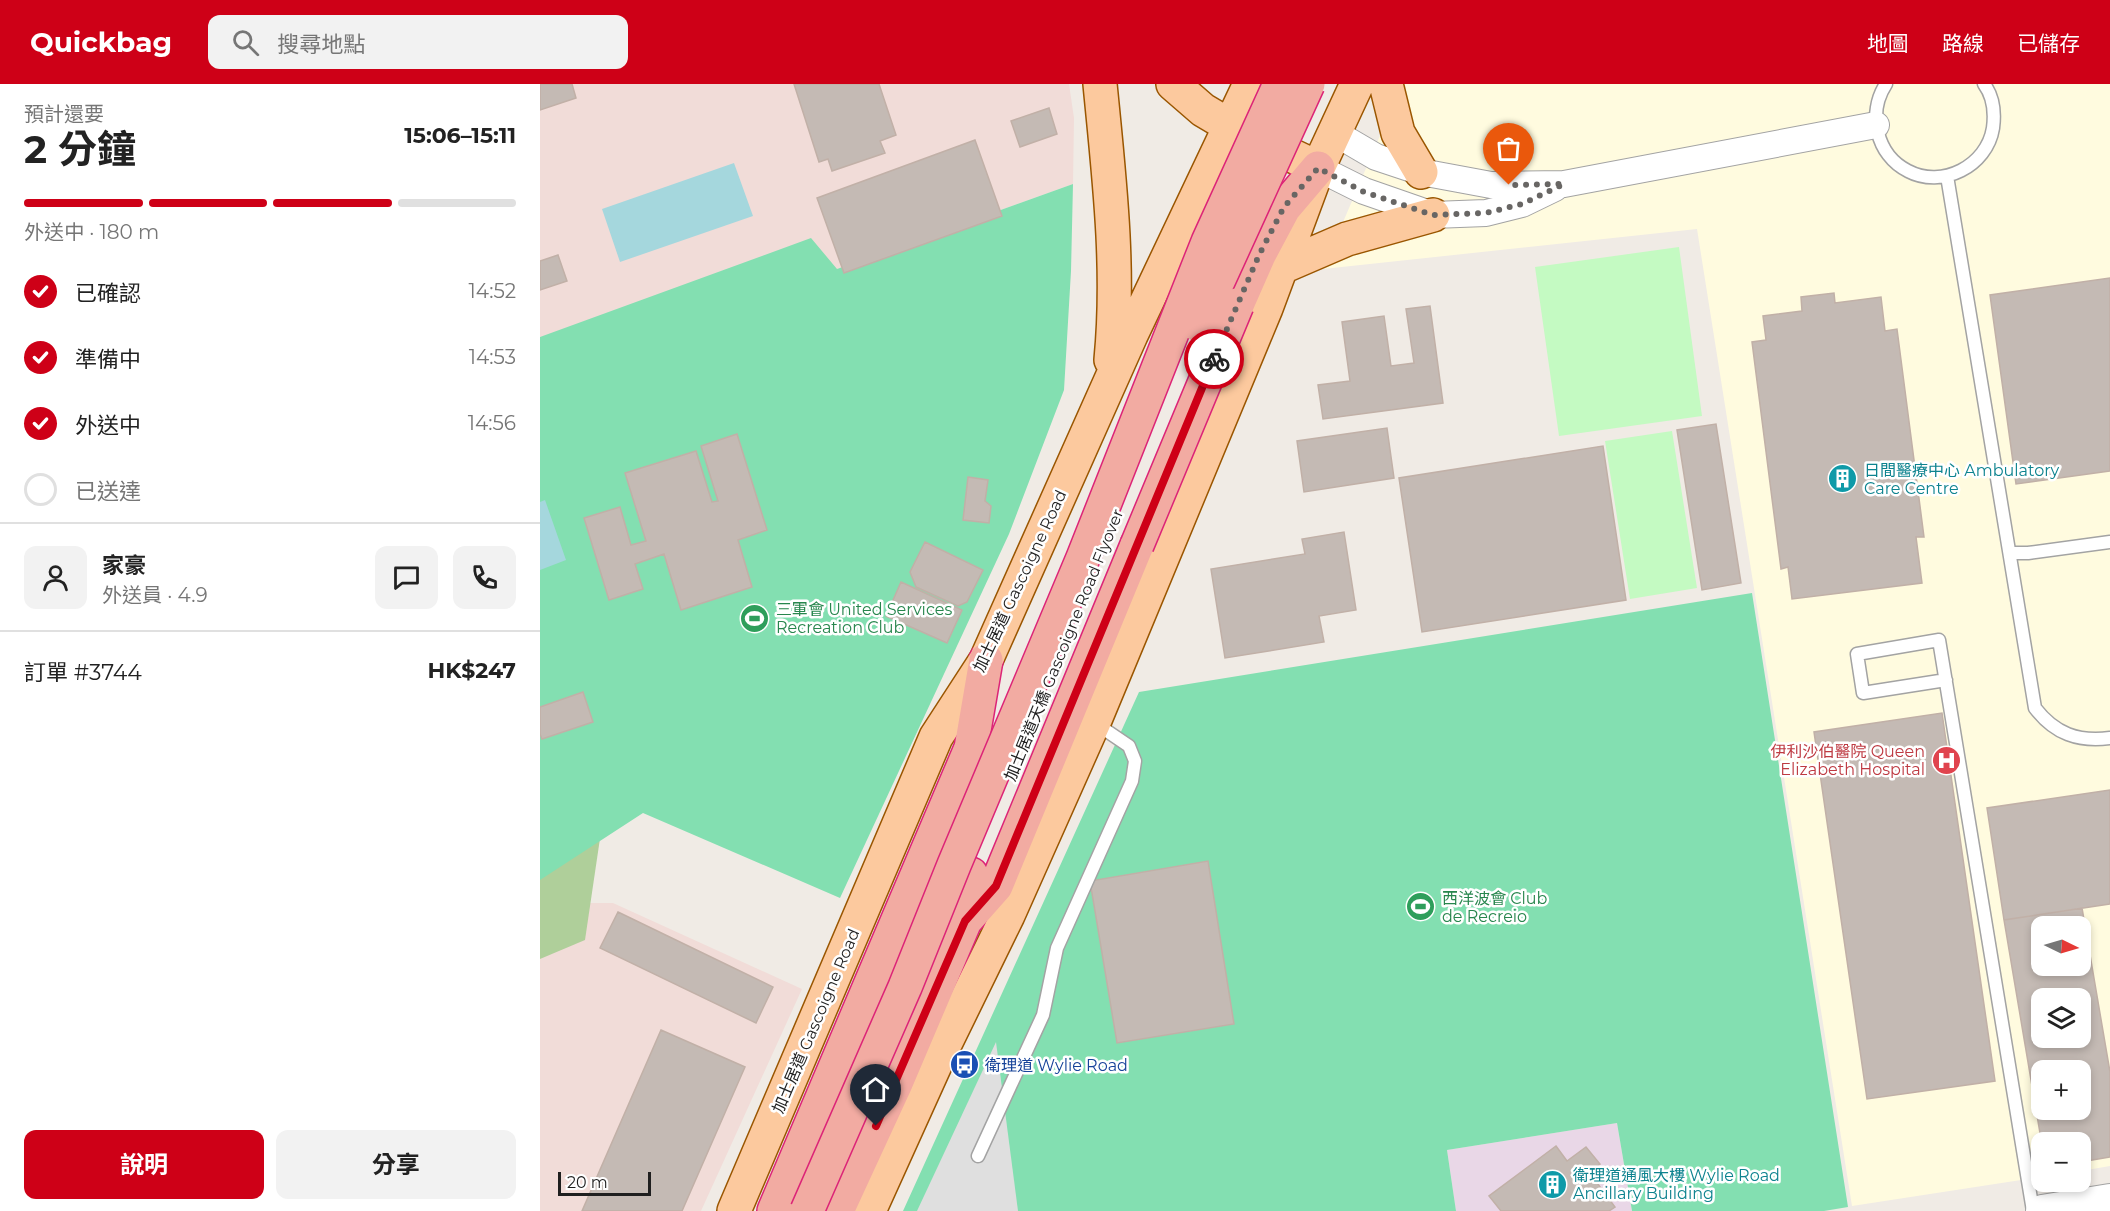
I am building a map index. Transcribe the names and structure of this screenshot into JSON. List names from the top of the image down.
{
  "streets": {
    "highway": ["加士居道天橋 Gascoigne Road Flyover"],
    "main road": ["加士居道 Gascoigne Road"]
  },
  "places": {
    "building": ["日間醫療中心 Ambulatory Care Centre", "衛理道通風大樓 Wylie Road Ancillary Building"],
    "sports": ["三軍會 United Services Recreation Club", "西洋波會 Club de Recreio"],
    "hospital": ["伊利沙伯醫院 Queen Elizabeth Hospital"],
    "bus stop": ["衛理道 Wylie Road"]
  },
  "scale_bar": "20 m",
  "north": "right",
  "page": {
    "header": "Quickbag",
    "search": "搜尋地點",
    "nav": ["地圖", "路線", "已儲存"],
    "heading": ["2 分鐘", "預計還要", "15:06–15:11"],
    "panel": [
      "家豪",
      "外送員 · 4.9",
      "訂單 #3744",
      "HK$247"
    ],
    "bar": "外送中 · 180 m",
    "list": [
      ["已確認", "14:52"],
      ["準備中", "14:53"],
      ["外送中", "14:56"],
      "已送達"
    ],
    "map_buttons": ["+", "−"],
    "buttons": ["說明", "分享"],
    "scale": "20 m"
  }
}
